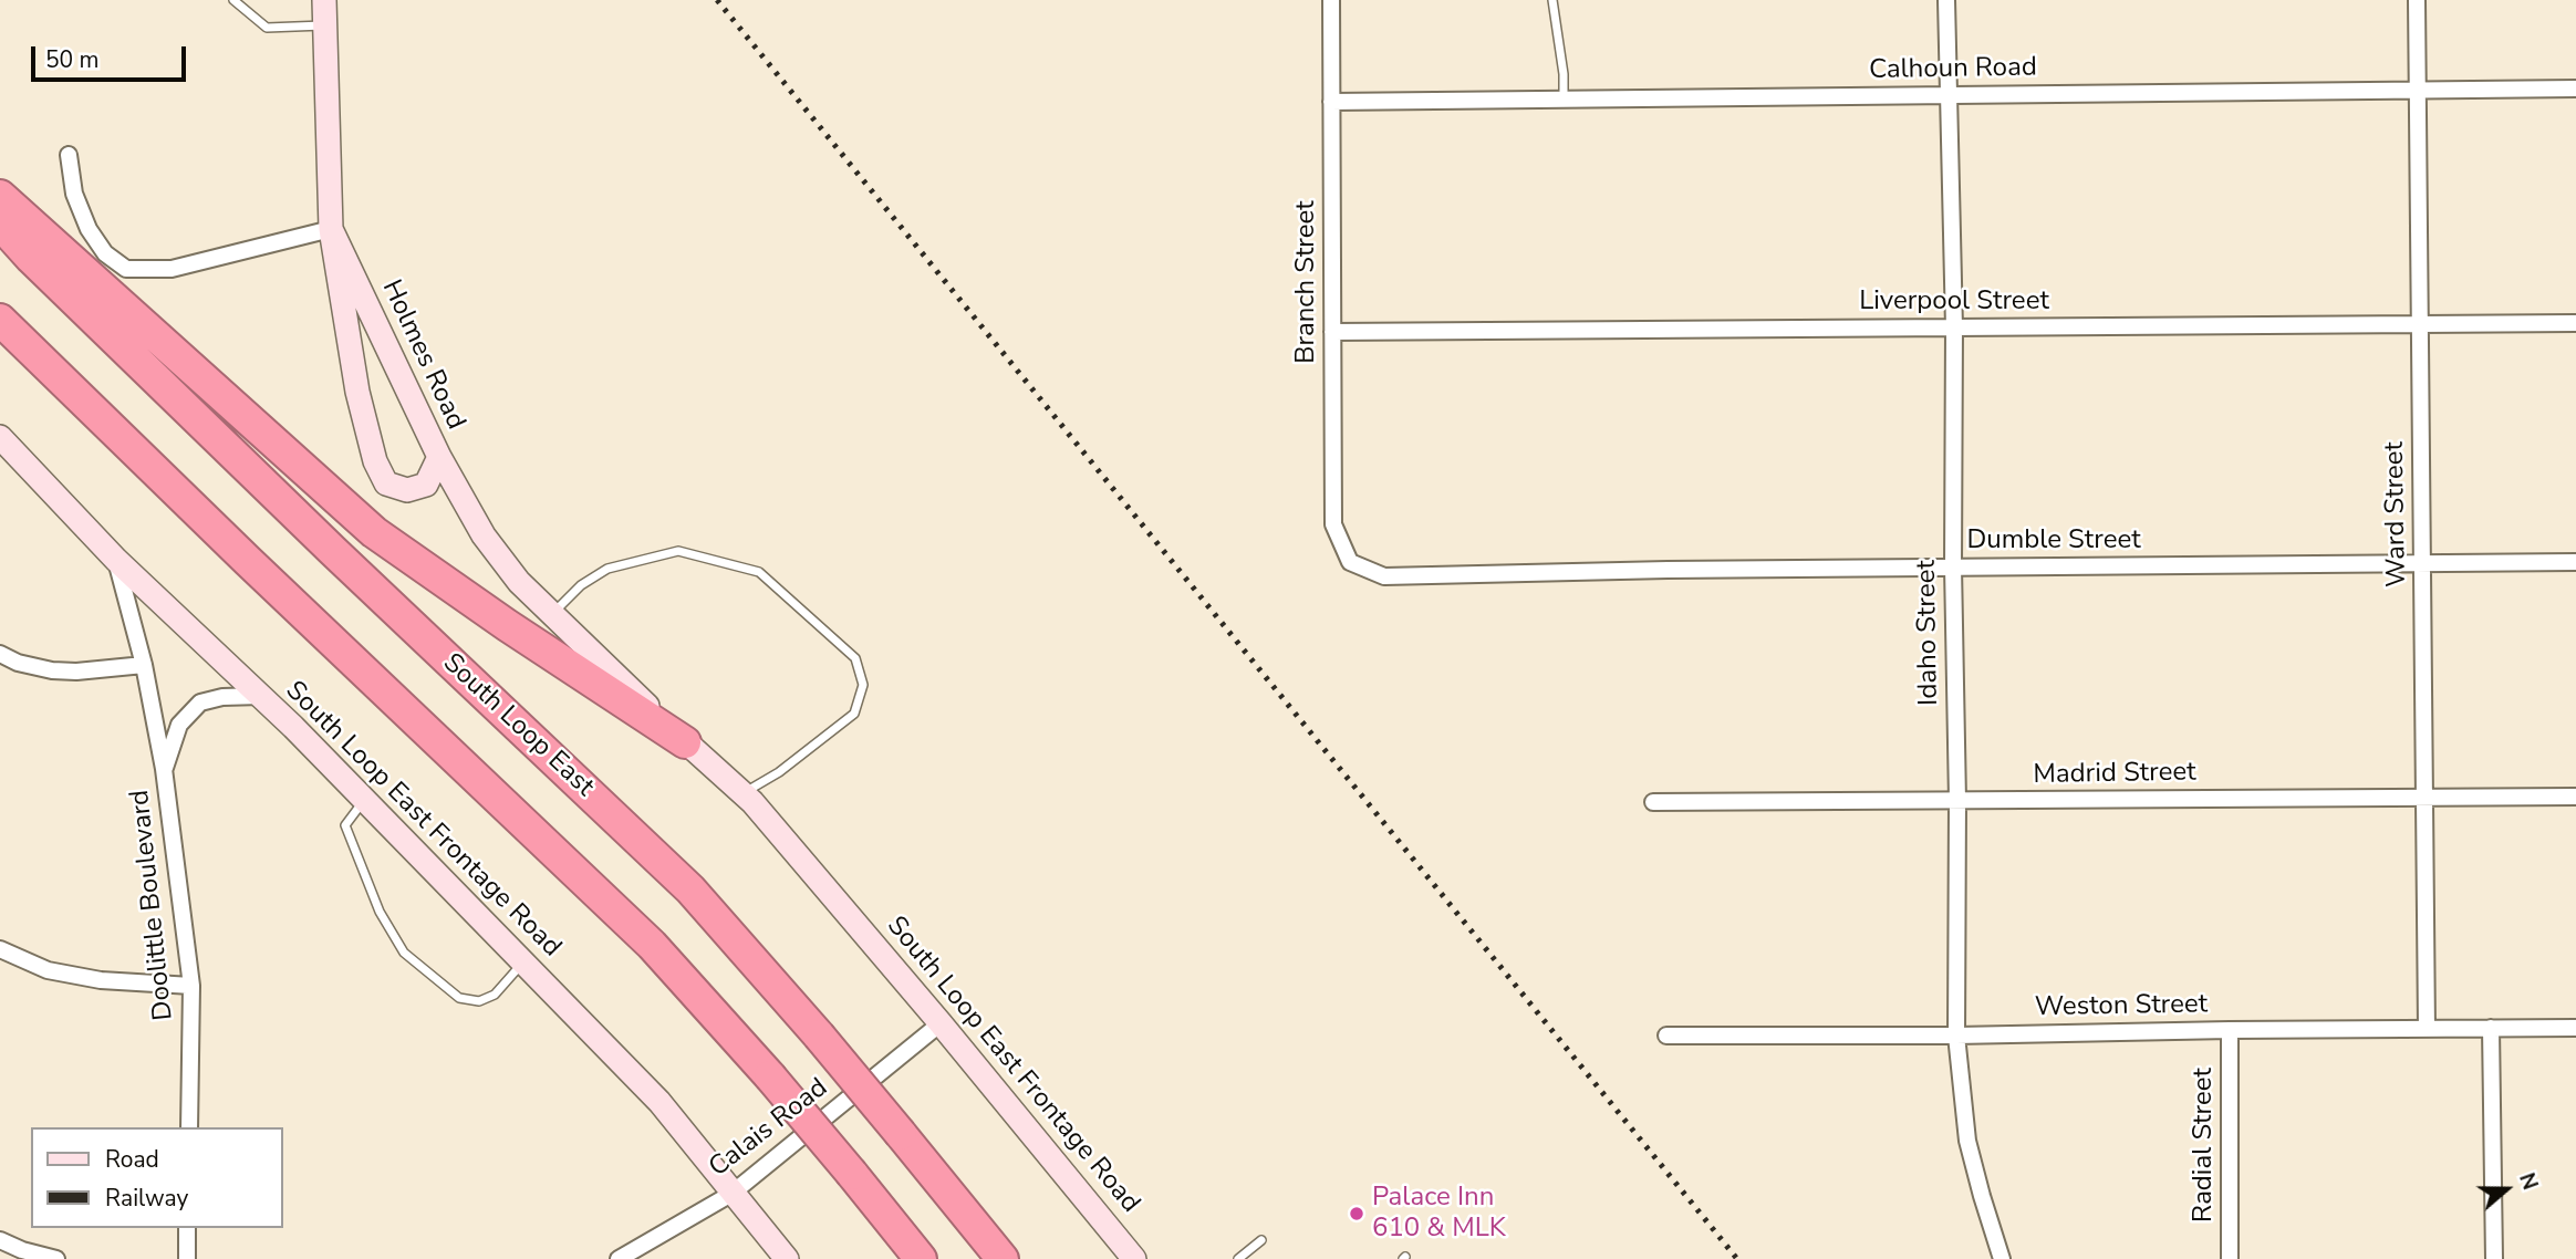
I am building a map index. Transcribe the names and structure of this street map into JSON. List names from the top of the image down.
{
  "streets": {
    "highway": ["South Loop East"],
    "main road": ["Holmes Road", "South Loop East Frontage Road"],
    "street": [
      "Calhoun Road",
      "Branch Street",
      "Liverpool Street",
      "Ward Street",
      "Dumble Street",
      "Idaho Street",
      "Madrid Street",
      "Doolittle Boulevard",
      "Weston Street",
      "Calais Road",
      "Radial Street"
    ]
  },
  "crossings": [
    ["Calhoun Road", "Branch Street"],
    ["Calhoun Road", "Ward Street"],
    ["Calhoun Road", "Idaho Street"],
    ["Branch Street", "Liverpool Street"],
    ["Branch Street", "Dumble Street"],
    ["Liverpool Street", "Ward Street"],
    ["Liverpool Street", "Idaho Street"],
    ["Holmes Road", "South Loop East Frontage Road"],
    ["Ward Street", "Dumble Street"],
    ["Ward Street", "Madrid Street"],
    ["Ward Street", "Weston Street"],
    ["Dumble Street", "Idaho Street"],
    ["Idaho Street", "Madrid Street"],
    ["Idaho Street", "Weston Street"],
    ["South Loop East Frontage Road", "Doolittle Boulevard"],
    ["South Loop East Frontage Road", "Calais Road"],
    ["Weston Street", "Radial Street"]
  ],
  "places": ["Palace Inn 610 & MLK"],
  "legend": ["Road", "Railway"],
  "scale_bar": "50 m",
  "north": "right"
}
